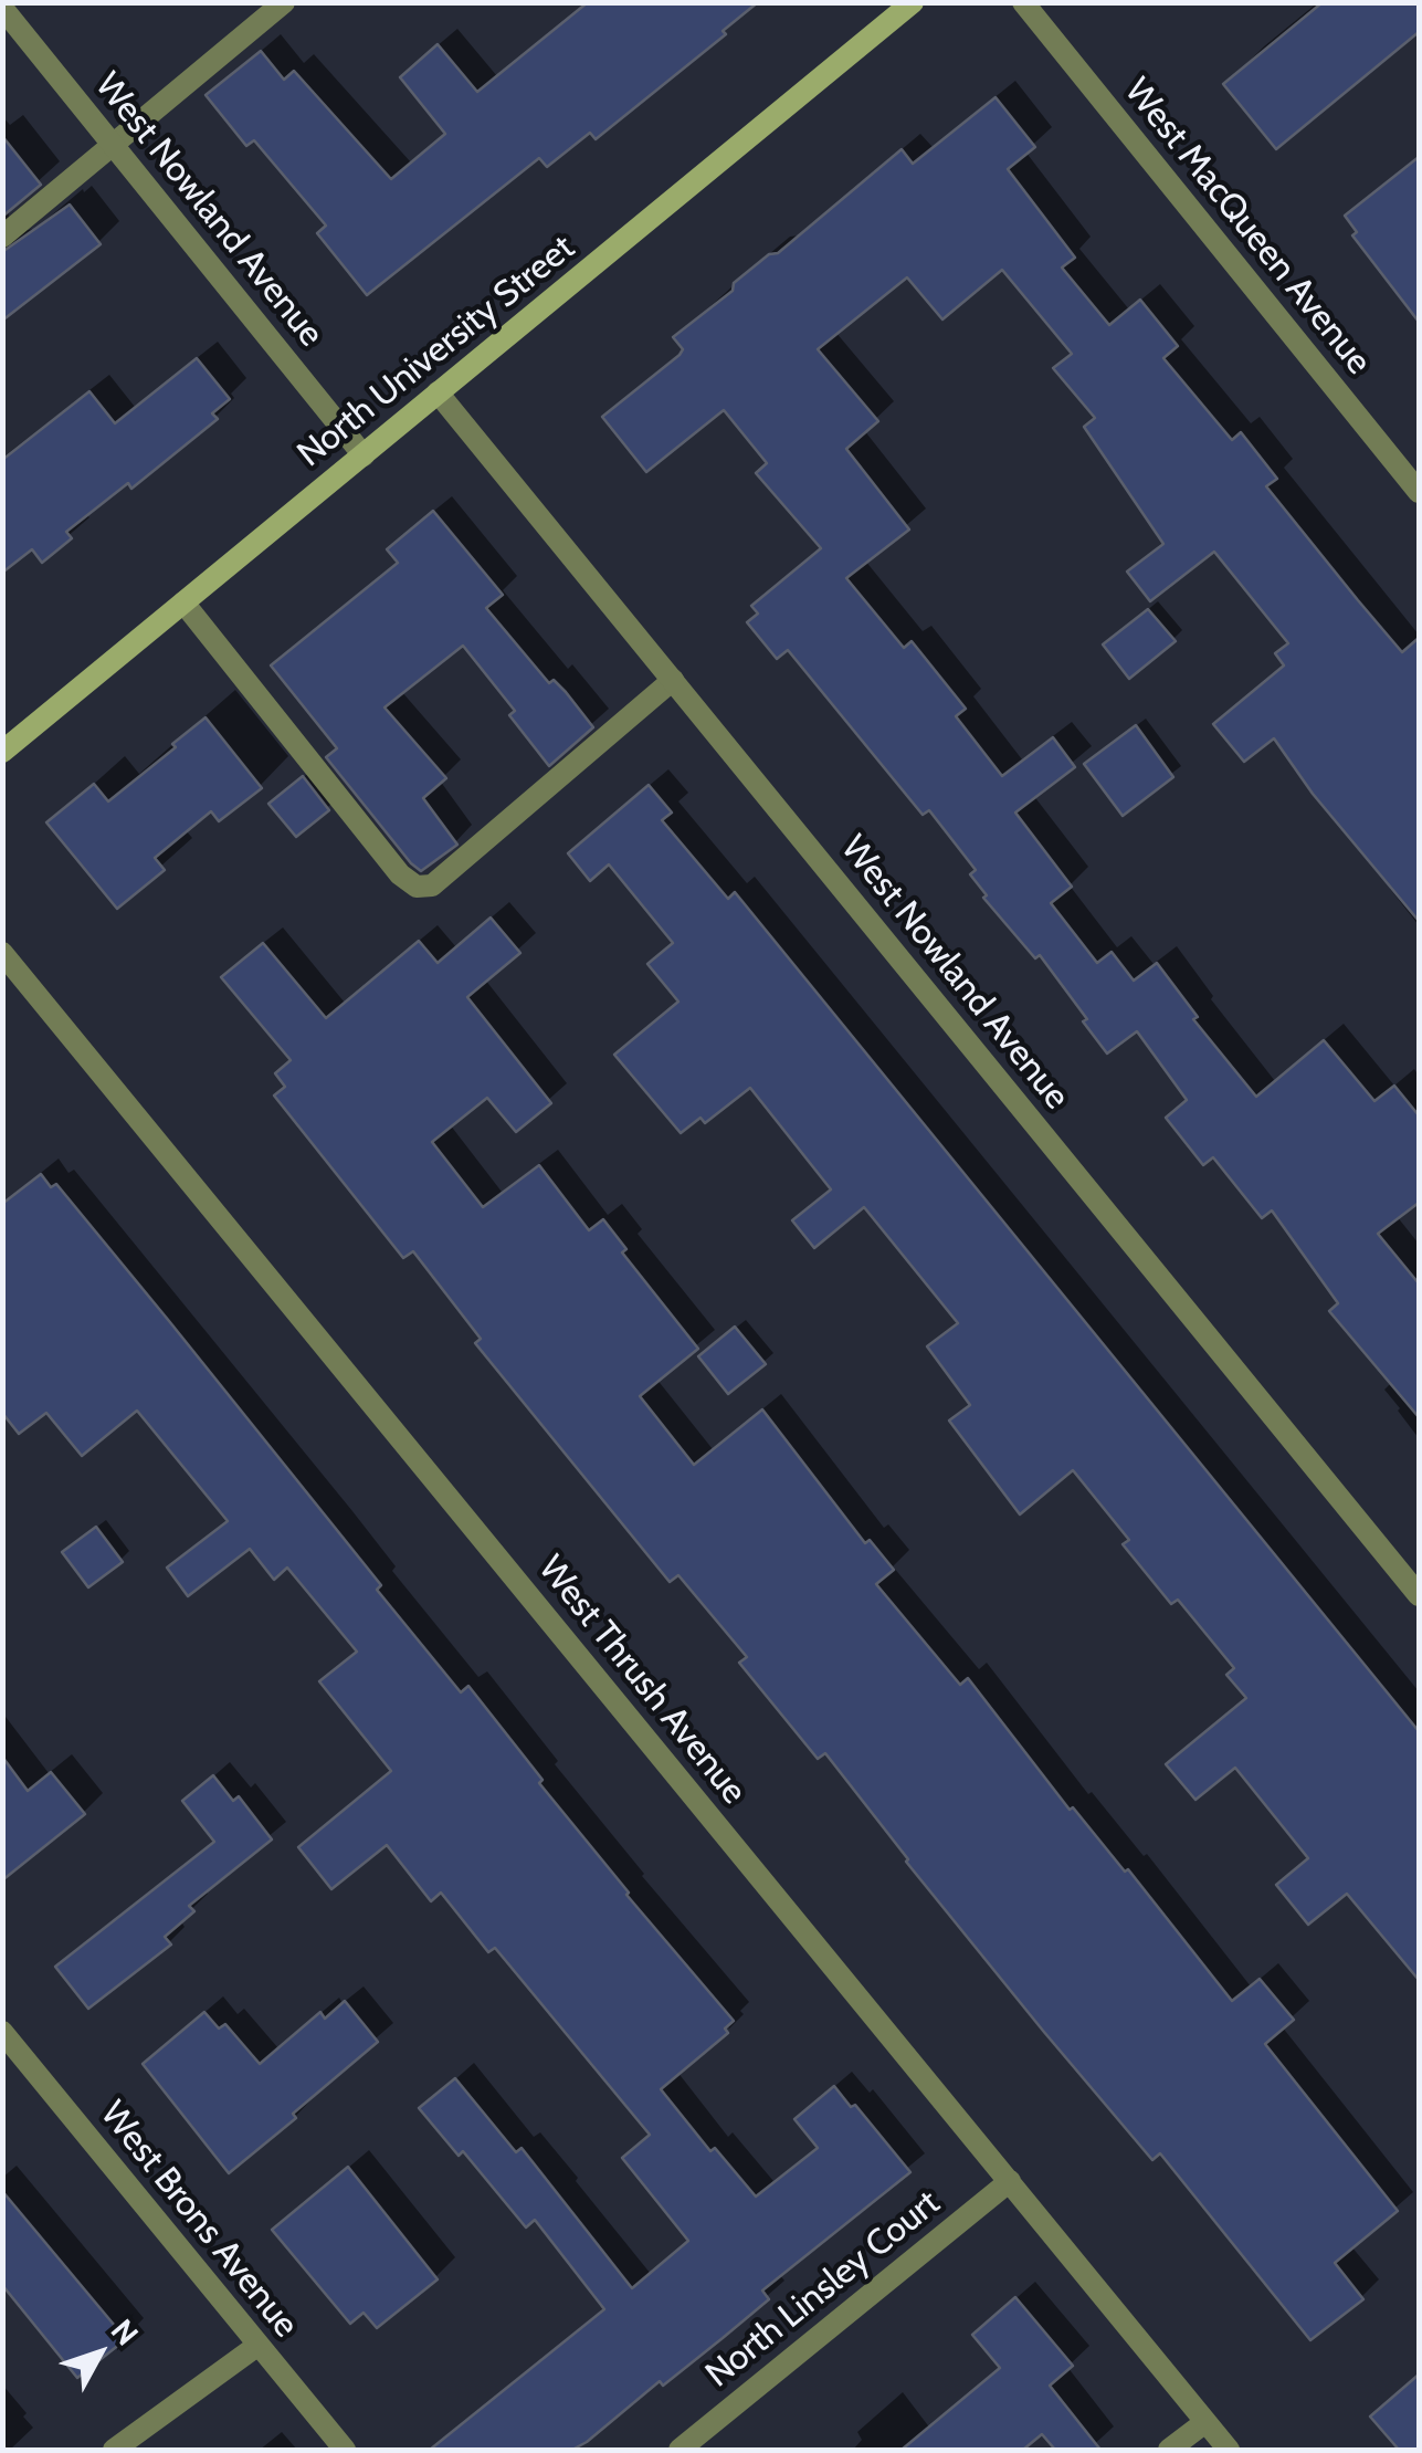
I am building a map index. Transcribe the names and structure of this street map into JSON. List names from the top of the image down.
{
  "streets": {
    "main road": ["North University Street"],
    "street": [
      "West Nowland Avenue",
      "West MacQueen Avenue",
      "West Thrush Avenue",
      "West Brons Avenue",
      "North Linsley Court"
    ]
  },
  "crossings": [
    ["West Nowland Avenue", "North University Street"],
    ["West Thrush Avenue", "North Linsley Court"]
  ],
  "north": "top right"
}
